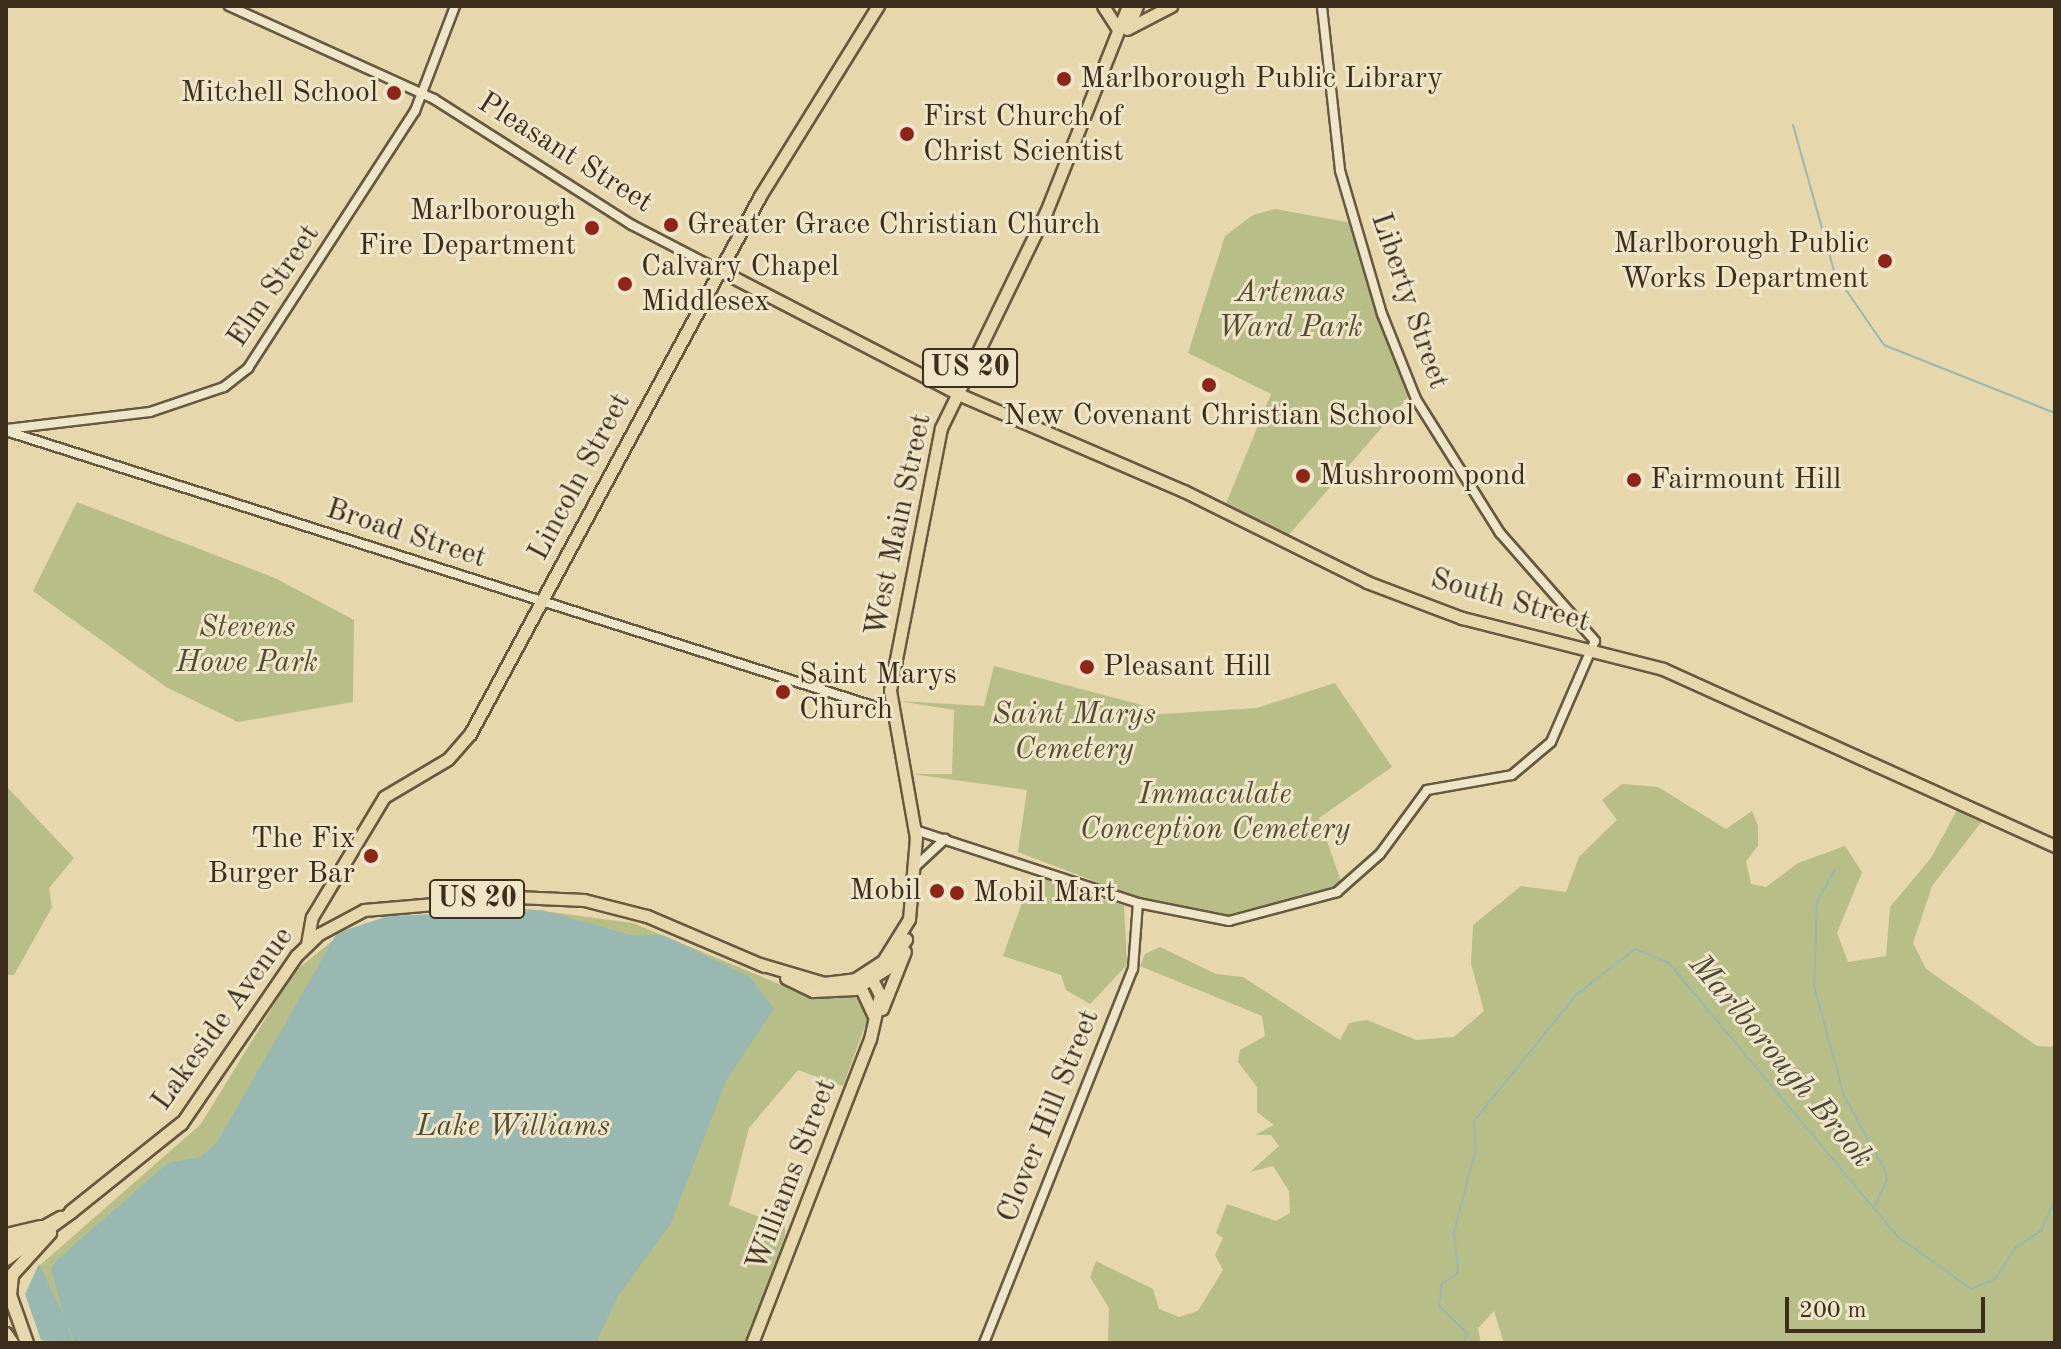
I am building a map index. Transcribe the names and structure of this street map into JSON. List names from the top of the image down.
{
  "streets": {
    "highway": ["US 20", "Lakeside Avenue"],
    "main road": [
      "Pleasant Street",
      "Lincoln Street",
      "West Main Street",
      "South Street",
      "Williams Street"
    ],
    "street": [
      "Elm Street",
      "Liberty Street",
      "Broad Street",
      "Clover Hill Street"
    ]
  },
  "crossings": [
    ["Pleasant Street", "Elm Street"],
    ["Pleasant Street", "Lincoln Street"],
    ["Pleasant Street", "West Main Street"],
    ["Pleasant Street", "South Street"],
    ["Elm Street", "Broad Street"],
    ["Liberty Street", "South Street"],
    ["US 20", "West Main Street"],
    ["US 20", "Lakeside Avenue"],
    ["US 20", "Williams Street"],
    ["Lincoln Street", "Broad Street"],
    ["Lincoln Street", "Lakeside Avenue"],
    ["West Main Street", "Broad Street"],
    ["West Main Street", "South Street"],
    ["West Main Street", "Lakeside Avenue"]
  ],
  "water": ["Marlborough Brook"],
  "parks": [
    "Artemas Ward Park",
    "Stevens Howe Park",
    "Saint Marys Cemetery",
    "Immaculate Conception Cemetery",
    "Lake Williams"
  ],
  "places": [
    "Marlborough Public Library",
    "Mitchell School",
    "First Church of Christ Scientist",
    "Greater Grace Christian Church",
    "Marlborough Fire Department",
    "Marlborough Public Works Department",
    "Calvary Chapel Middlesex",
    "New Covenant Christian School",
    "Mushroom pond",
    "Fairmount Hill",
    "Pleasant Hill",
    "Saint Marys Church",
    "The Fix Burger Bar",
    "Mobil",
    "Mobil Mart"
  ],
  "scale_bar": "200 m"
}
